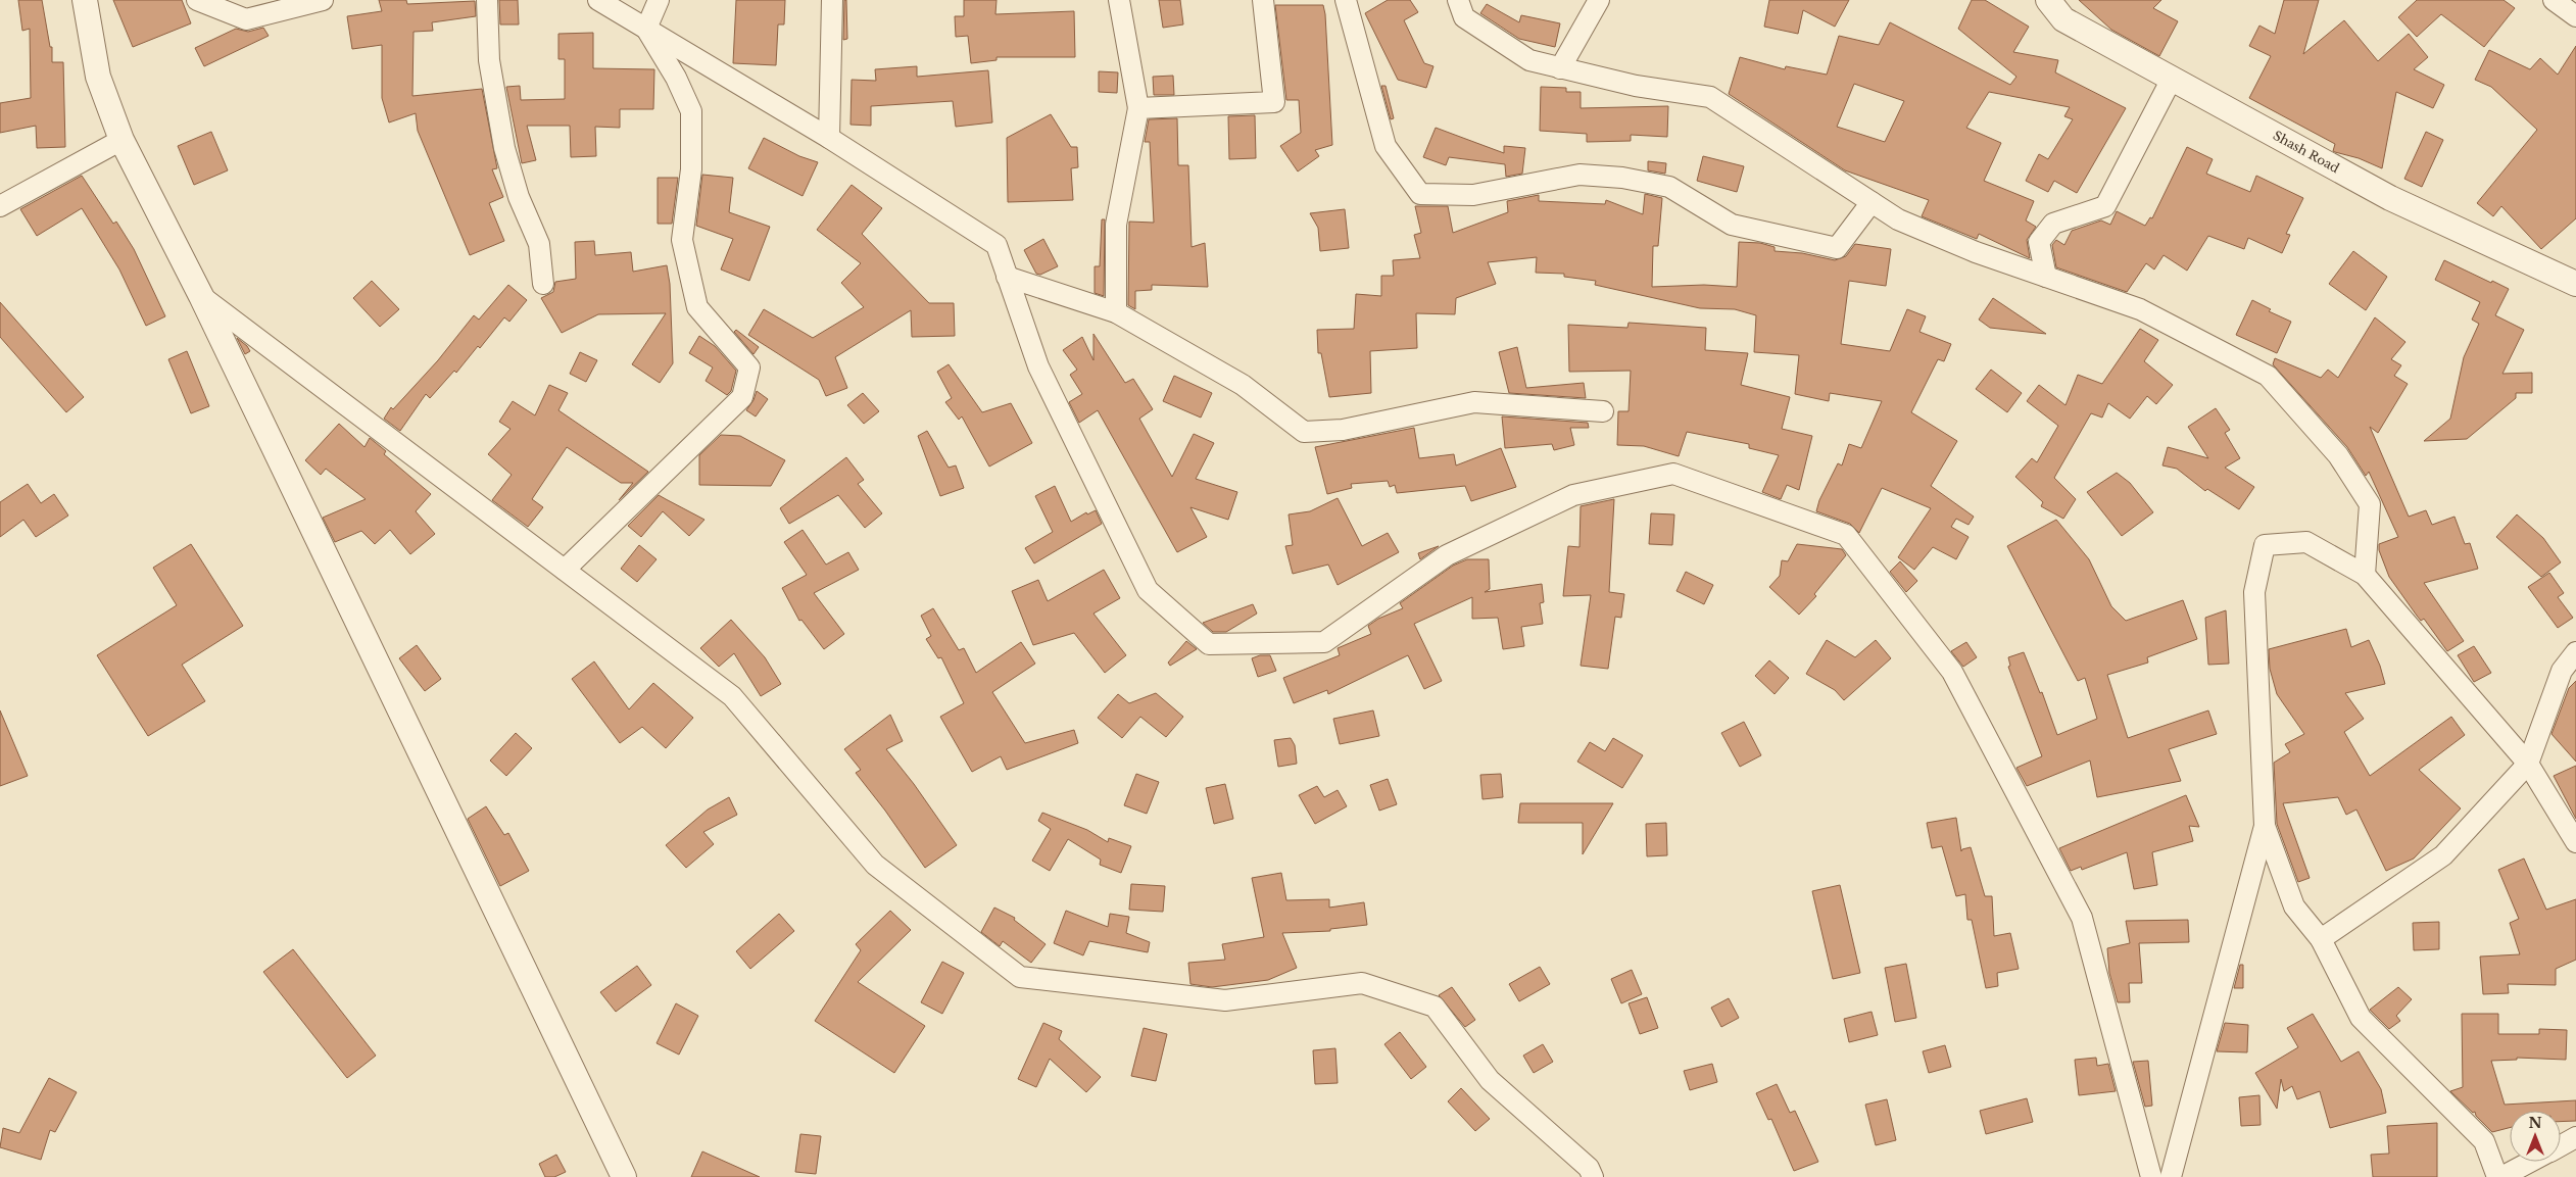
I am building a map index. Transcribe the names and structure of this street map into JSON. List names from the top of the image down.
{
  "streets": {
    "street": ["Shash Road"]
  },
  "north": "top"
}
